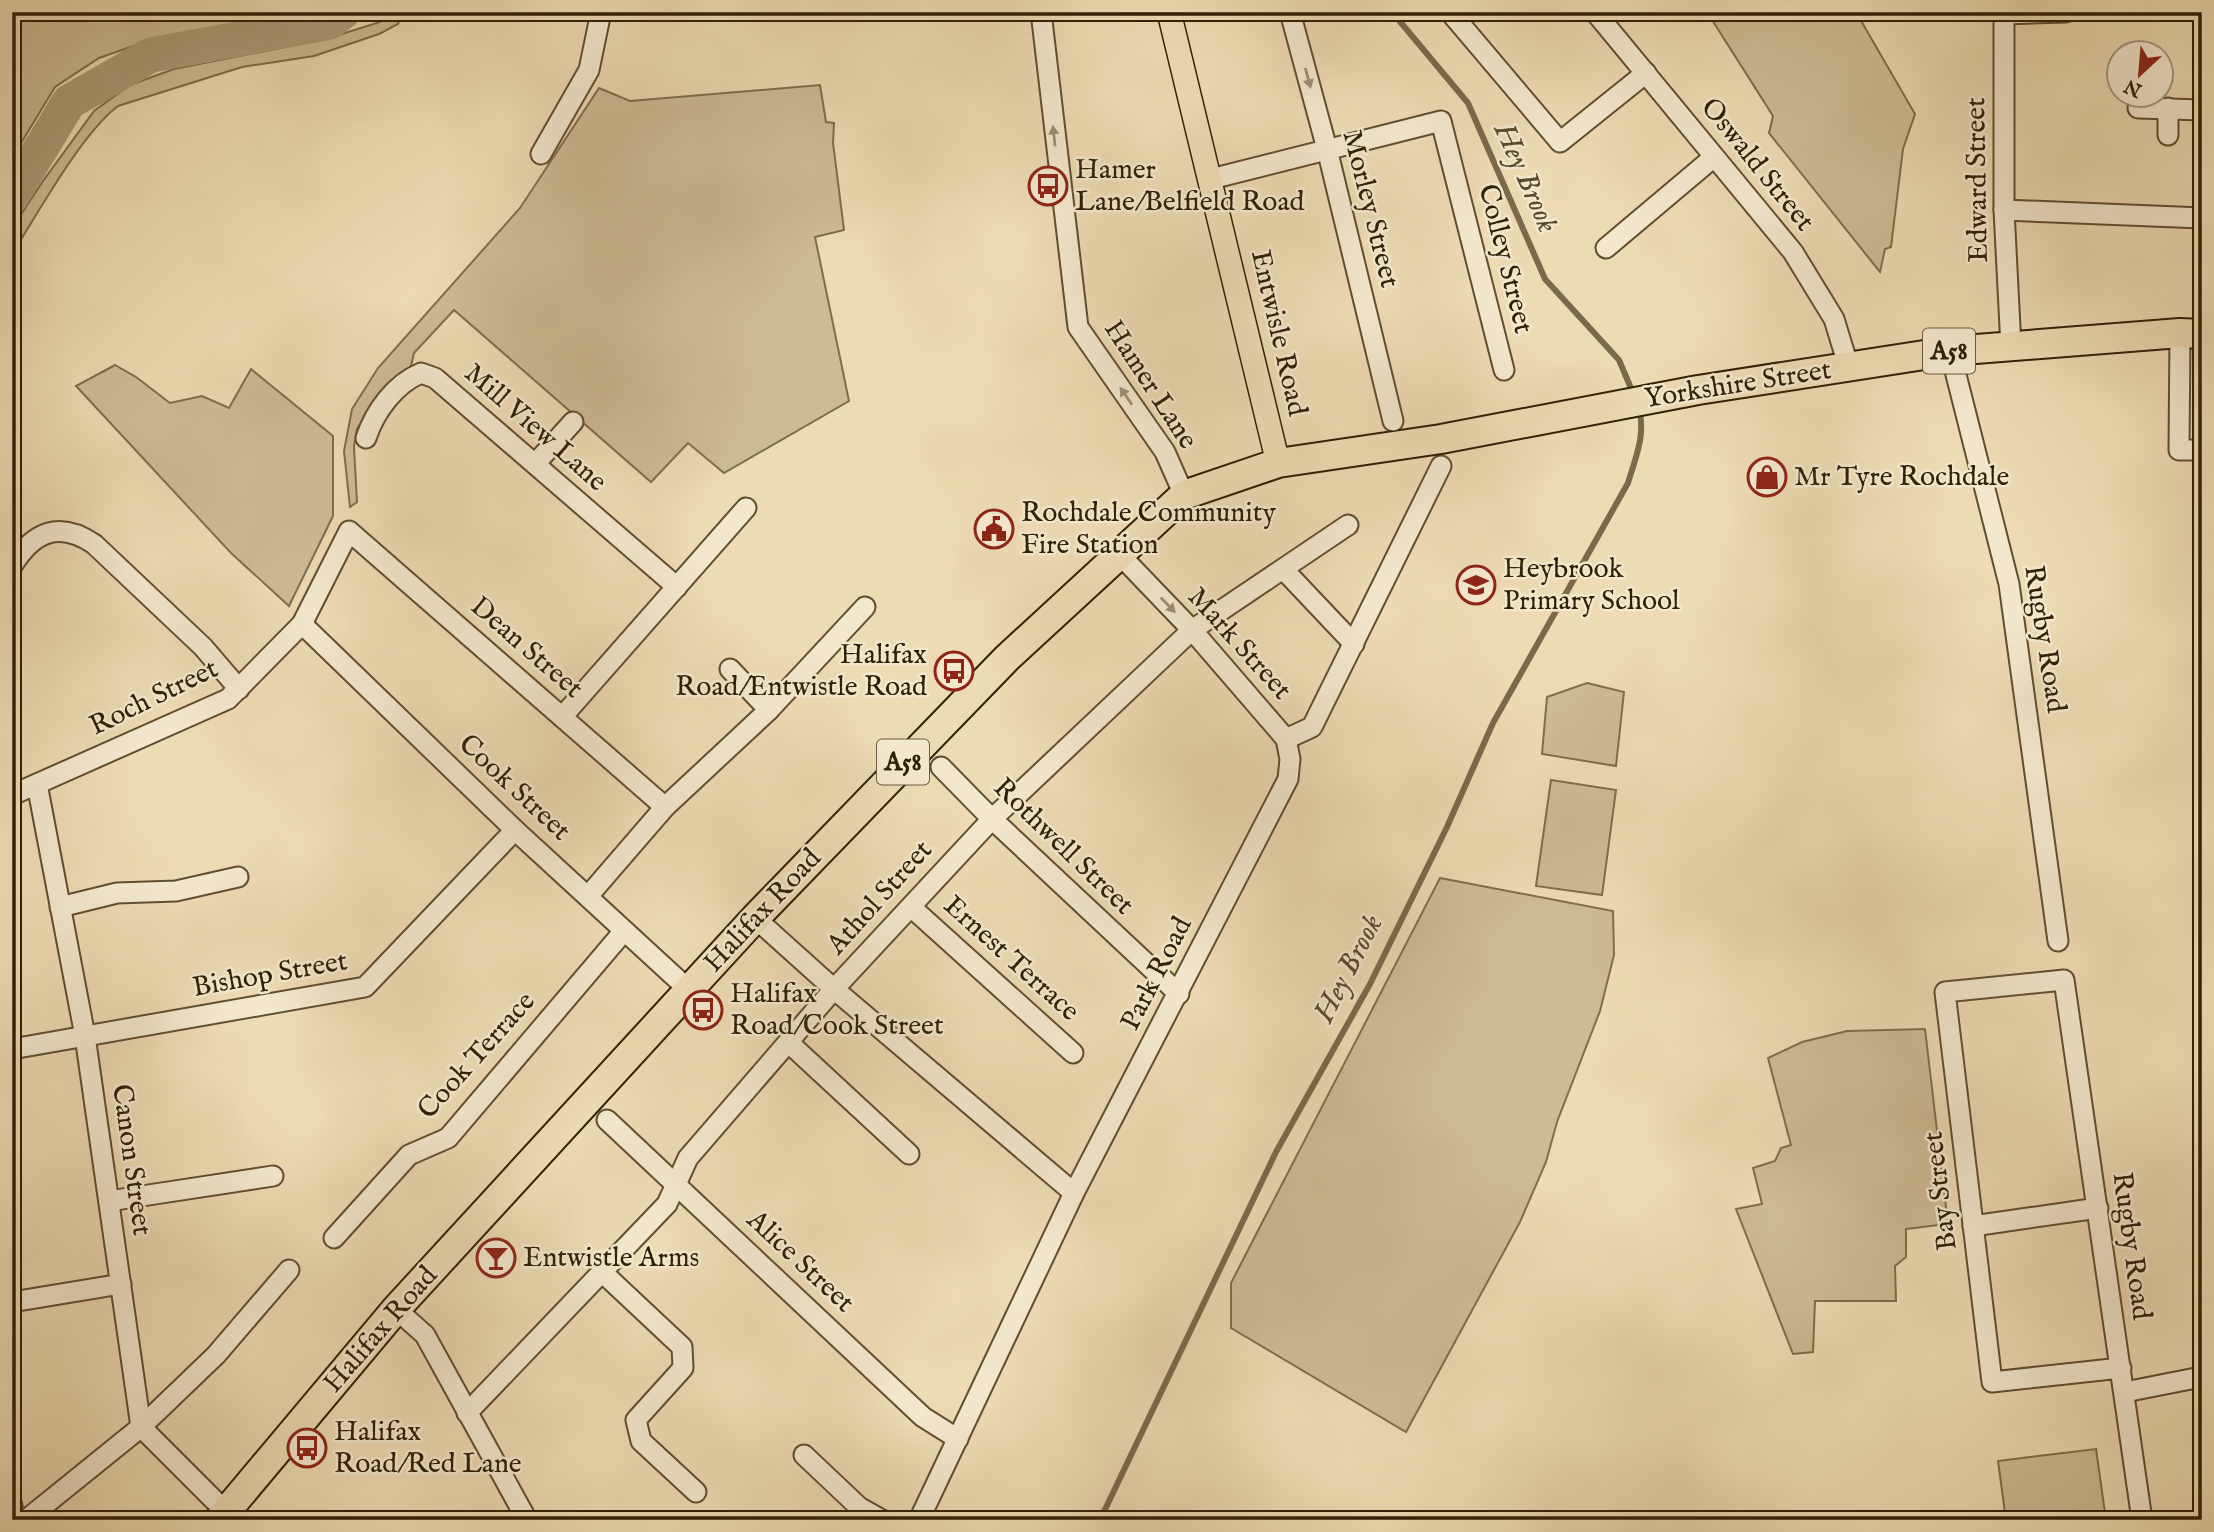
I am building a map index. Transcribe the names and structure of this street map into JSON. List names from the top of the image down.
{
  "streets": {
    "highway": ["A58", "Yorkshire Street", "Halifax Road"],
    "main road": ["Entwisle Road"],
    "street": [
      "Oswald Street",
      "Edward Street",
      "Morley Street",
      "Colley Street",
      "Hamer Lane",
      "Mill View Lane",
      "Rugby Road",
      "Mark Street",
      "Dean Street",
      "Roch Street",
      "Cook Street",
      "Rothwell Street",
      "Athol Street",
      "Ernest Terrace",
      "Park Road",
      "Bishop Street",
      "Cook Terrace",
      "Canon Street",
      "Bay Street",
      "Alice Street"
    ]
  },
  "crossings": [
    ["Oswald Street", "Yorkshire Street"],
    ["Edward Street", "Yorkshire Street"],
    ["Morley Street", "Colley Street"],
    ["Entwisle Road", "Yorkshire Street"],
    ["Entwisle Road", "Halifax Road"],
    ["Hamer Lane", "Halifax Road"],
    ["Yorkshire Street", "Rugby Road"],
    ["Yorkshire Street", "Halifax Road"],
    ["Rugby Road", "Bay Street"],
    ["Mark Street", "Athol Street"],
    ["Mark Street", "Halifax Road"],
    ["Mark Street", "Park Road"],
    ["Dean Street", "Roch Street"],
    ["Roch Street", "Cook Street"],
    ["Roch Street", "Canon Street"],
    ["Cook Street", "Halifax Road"],
    ["Cook Street", "Bishop Street"],
    ["Cook Street", "Cook Terrace"],
    ["Rothwell Street", "Athol Street"],
    ["Rothwell Street", "Park Road"],
    ["Athol Street", "Ernest Terrace"],
    ["Athol Street", "Alice Street"],
    ["Park Road", "Alice Street"],
    ["Bishop Street", "Canon Street"]
  ],
  "one_way": ["Hamer Lane", "Mark Street"],
  "water": ["Hey Brook"],
  "places": {
    "bus stop": [
      "Hamer Lane/Belfield Road",
      "Halifax Road/Entwistle Road",
      "Halifax Road/Cook Street",
      "Halifax Road/Red Lane"
    ],
    "shop": ["Mr Tyre Rochdale"],
    "public building": ["Rochdale Community Fire Station"],
    "school or university": ["Heybrook Primary School"],
    "bar": ["Entwistle Arms"]
  },
  "north": "bottom left"
}
